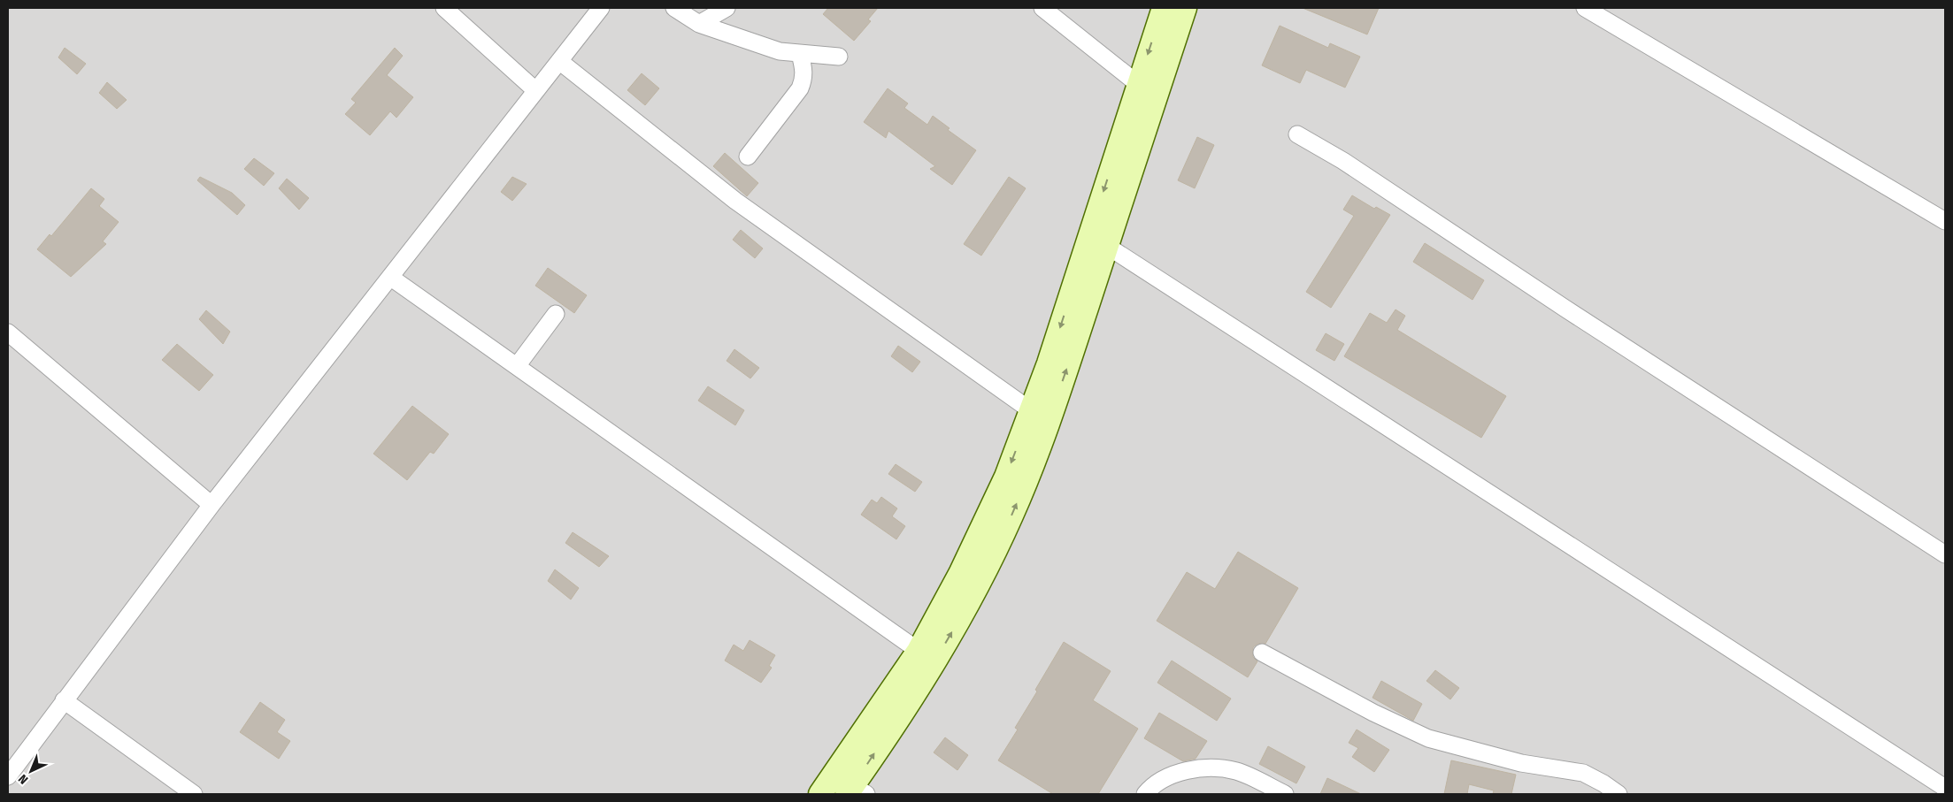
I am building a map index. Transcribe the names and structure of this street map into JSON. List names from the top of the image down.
{
  "north": "bottom left"
}
